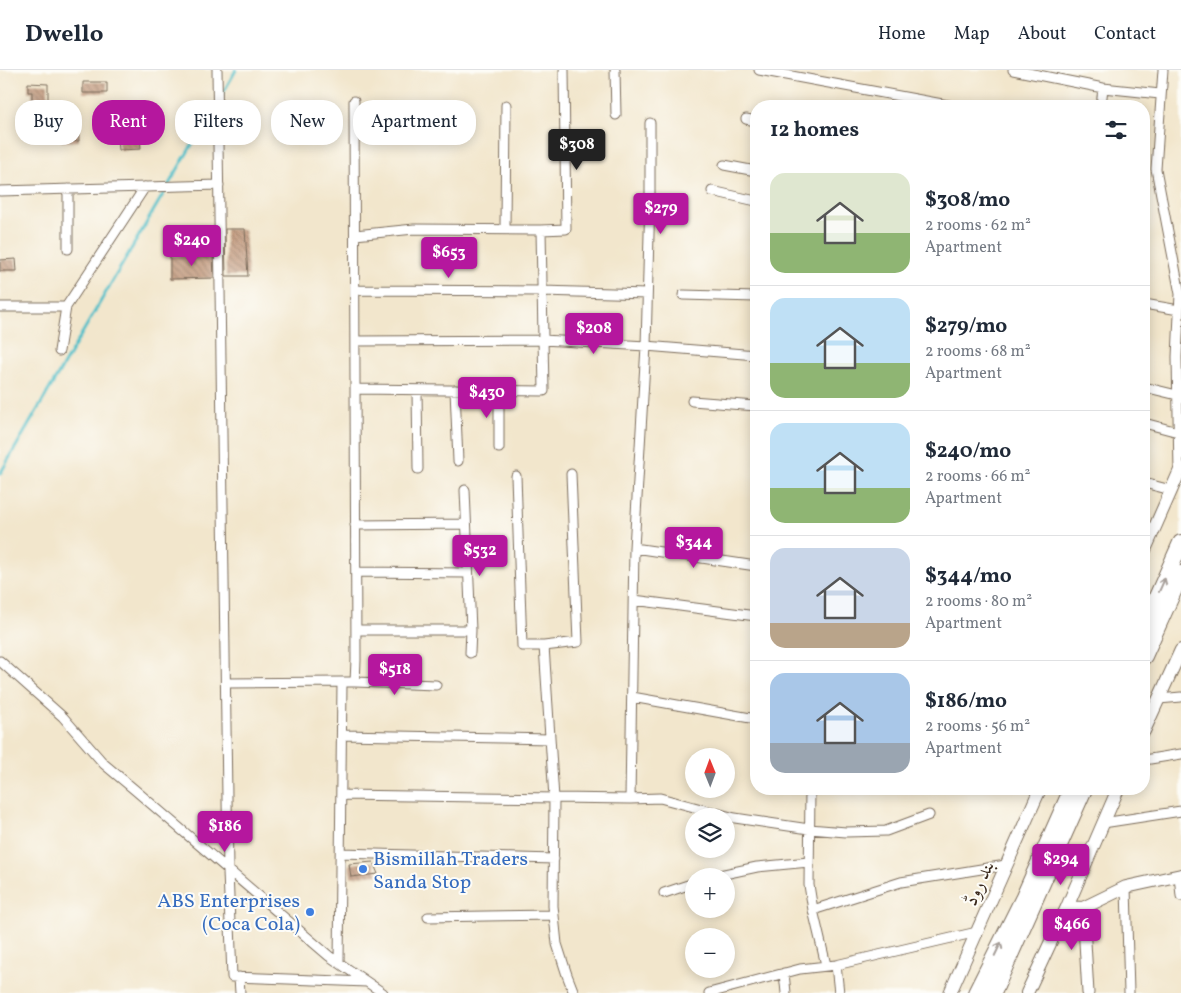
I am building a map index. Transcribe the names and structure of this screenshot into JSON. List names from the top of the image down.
{
  "streets": {
    "main road": ["بند روڈ"]
  },
  "places": ["Bismillah Traders Sanda Stop", "ABS Enterprises (Coca Cola)"],
  "north": "top",
  "page": {
    "header": "Dwello",
    "nav": [
      "Home",
      "Map",
      "About",
      "Contact"
    ],
    "chip": [
      "Buy",
      "Rent",
      "Filters",
      "New",
      "Apartment"
    ],
    "heading": "12 homes",
    "price": [
      "$308",
      "$279",
      "$240",
      "$653",
      "$208",
      "$430",
      "$344",
      "$532",
      "$518",
      "$186",
      "$294",
      "$466"
    ],
    "list": [
      {
        "name": "$308/mo",
        "note": "2 rooms · 62 m² · Apartment"
      },
      {
        "name": "$279/mo",
        "note": "2 rooms · 68 m² · Apartment"
      },
      {
        "name": "$240/mo",
        "note": "2 rooms · 66 m² · Apartment"
      },
      {
        "name": "$344/mo",
        "note": "2 rooms · 80 m² · Apartment"
      },
      {
        "name": "$186/mo",
        "note": "2 rooms · 56 m² · Apartment"
      }
    ],
    "map_buttons": ["+", "−"]
  }
}
